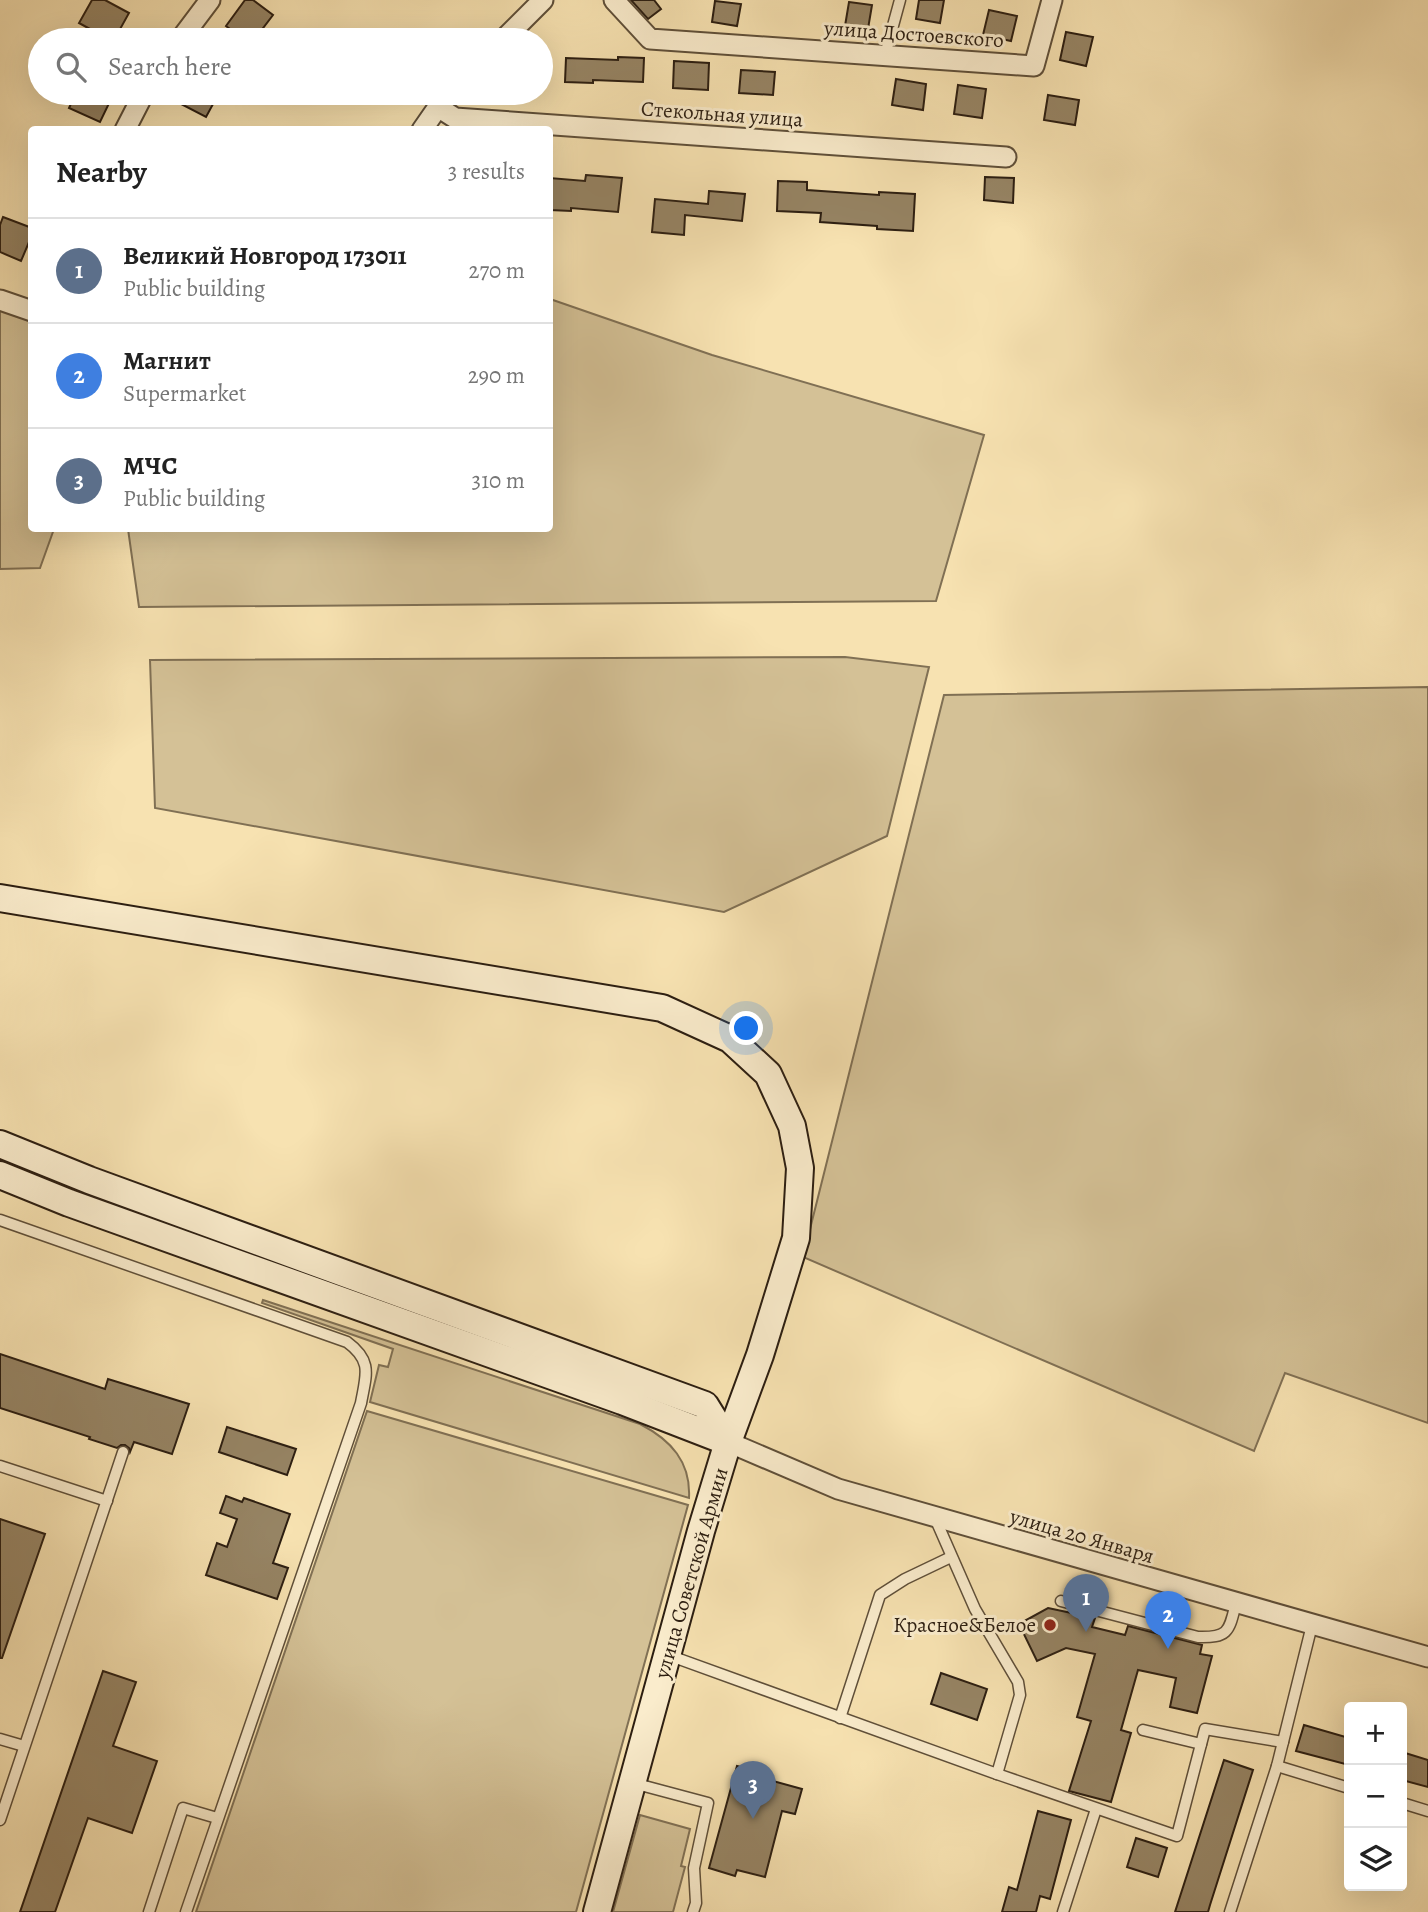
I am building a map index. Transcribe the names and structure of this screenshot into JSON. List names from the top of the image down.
{
  "streets": {
    "main road": ["улица Советской Армии"],
    "street": ["улица Достоевского", "Стекольная улица", "улица 20 Января"]
  },
  "crossings": [
    ["улица 20 Января", "улица Советской Армии"]
  ],
  "places": ["Красное&Белое"],
  "page": {
    "search": "Search here",
    "heading": ["Nearby", "3 results"],
    "list": [
      {
        "mark": "1",
        "name": "Великий Новгород 173011",
        "note": "Public building",
        "value": "270 m"
      },
      {
        "mark": "2",
        "name": "Магнит",
        "note": "Supermarket",
        "value": "290 m"
      },
      {
        "mark": "3",
        "name": "МЧС",
        "note": "Public building",
        "value": "310 m"
      }
    ],
    "pins": ["1", "2", "3"],
    "map_buttons": ["+", "−"]
  }
}
